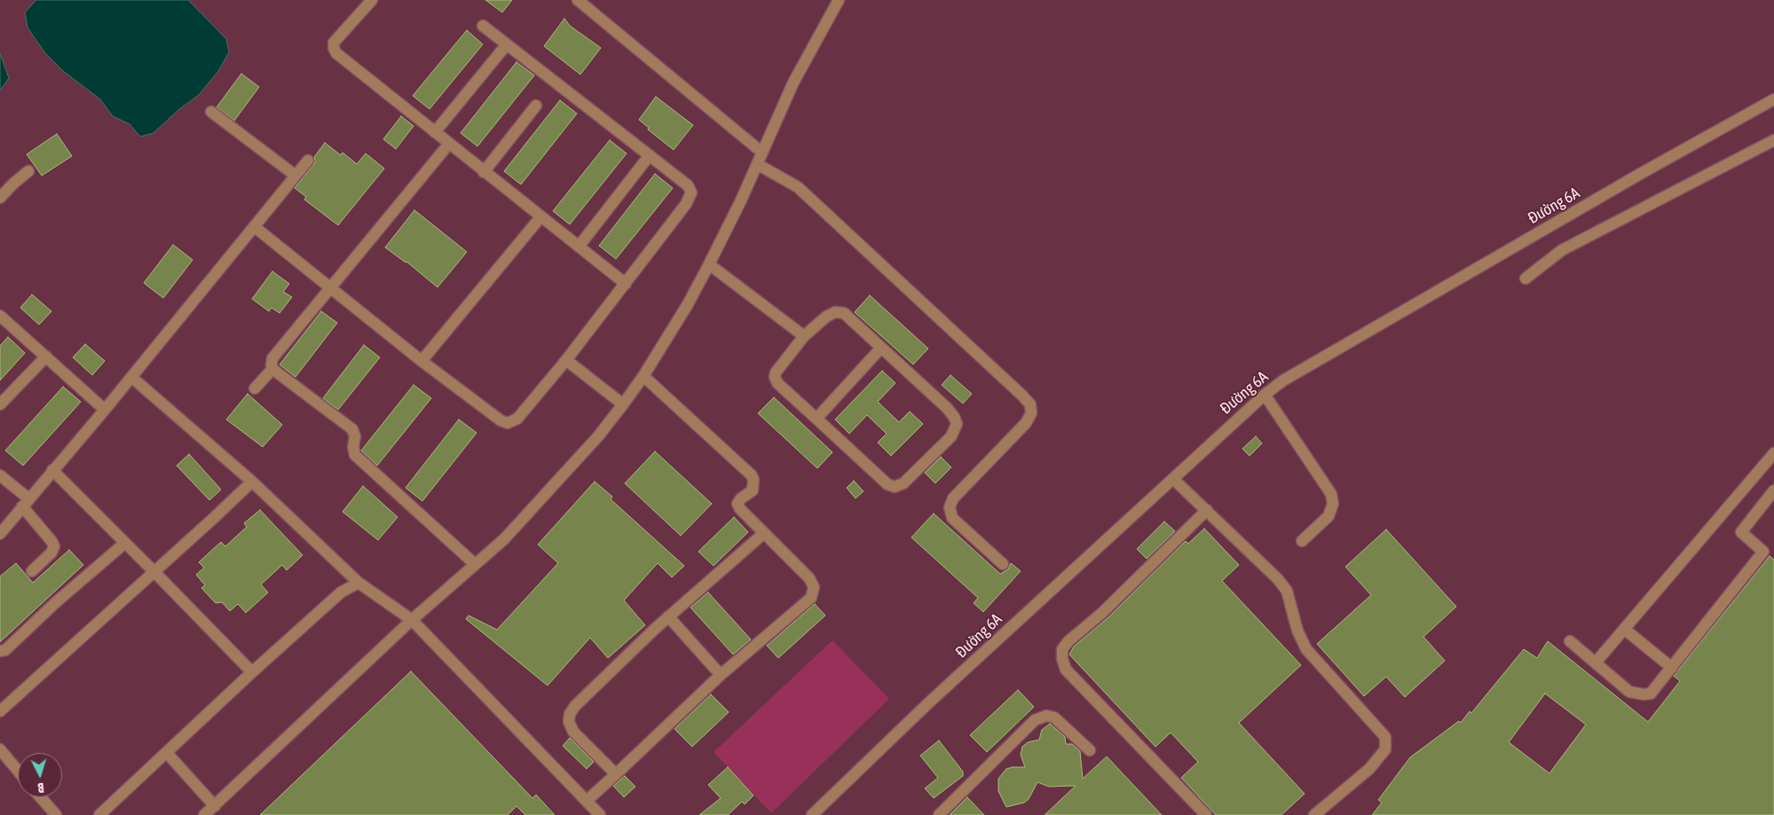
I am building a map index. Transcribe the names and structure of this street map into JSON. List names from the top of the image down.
{
  "streets": {
    "street": ["Đường 6A"]
  },
  "north": "bottom"
}
